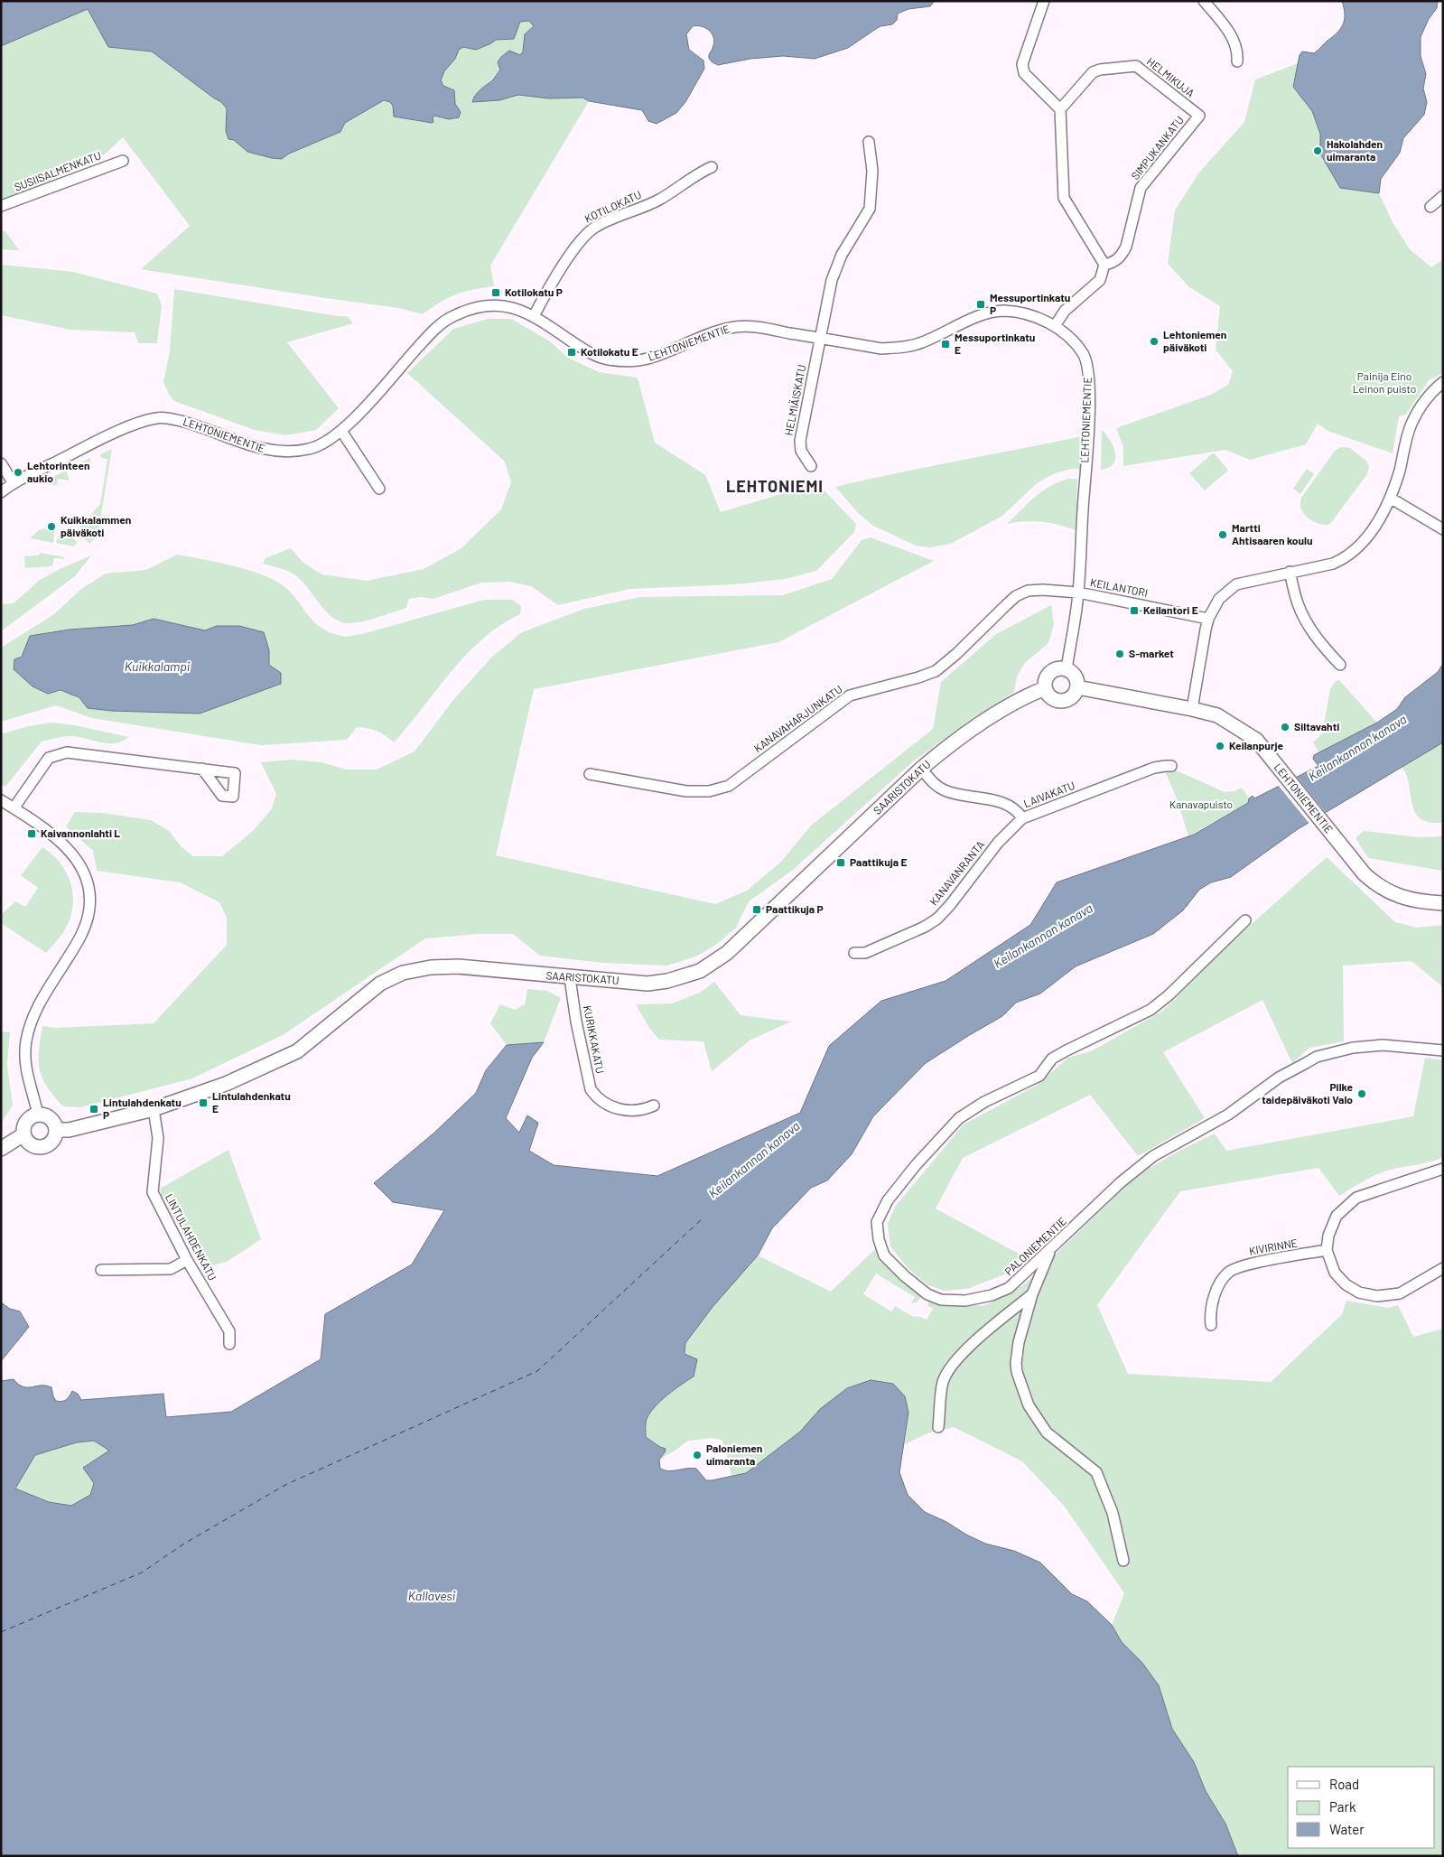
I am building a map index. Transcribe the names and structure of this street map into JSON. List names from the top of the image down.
{
  "streets": {
    "main road": ["LEHTONIEMENTIE", "SAARISTOKATU"],
    "street": [
      "HELMIKUJA",
      "SIMPUKANKATU",
      "SUSIISALMENKATU",
      "KOTILOKATU",
      "HELMIÄISKATU",
      "KEILANTORI",
      "KANAVAHARJUNKATU",
      "LAIVAKATU",
      "KANAVANRANTA",
      "KURIKKAKATU",
      "LINTULAHDENKATU",
      "PALONIEMENTIE",
      "KIVIRINNE"
    ]
  },
  "crossings": [
    ["HELMIKUJA", "SIMPUKANKATU"],
    ["KOTILOKATU", "LEHTONIEMENTIE"],
    ["LEHTONIEMENTIE", "HELMIÄISKATU"],
    ["LEHTONIEMENTIE", "KEILANTORI"],
    ["LEHTONIEMENTIE", "KANAVAHARJUNKATU"],
    ["LEHTONIEMENTIE", "SAARISTOKATU"],
    ["KEILANTORI", "KANAVAHARJUNKATU"],
    ["SAARISTOKATU", "LAIVAKATU"],
    ["SAARISTOKATU", "KURIKKAKATU"],
    ["SAARISTOKATU", "LINTULAHDENKATU"],
    ["LAIVAKATU", "KANAVANRANTA"]
  ],
  "districts": ["LEHTONIEMI"],
  "water": ["Kuikkalampi", "Keilankannan kanava", "Kallavesi"],
  "parks": ["Painija Eino Leinon puisto", "Kanavapuisto"],
  "places": {
    "other": [
      "Hakolahden uimaranta",
      "Lehtoniemen päiväkoti",
      "Lehtorinteen aukio",
      "Kuikkalammen päiväkoti",
      "Martti Ahtisaaren koulu",
      "S-market",
      "Siltavahti",
      "Keilanpurje",
      "Pilke taidepäiväkoti Valo",
      "Paloniemen uimaranta"
    ],
    "transit": [
      "Kotilokatu P",
      "Messuportinkatu P",
      "Messuportinkatu E",
      "Kotilokatu E",
      "Keilantori E",
      "Kaivannonlahti L",
      "Paattikuja E",
      "Paattikuja P",
      "Lintulahdenkatu E",
      "Lintulahdenkatu P"
    ]
  },
  "legend": ["Road", "Park", "Water"]
}
